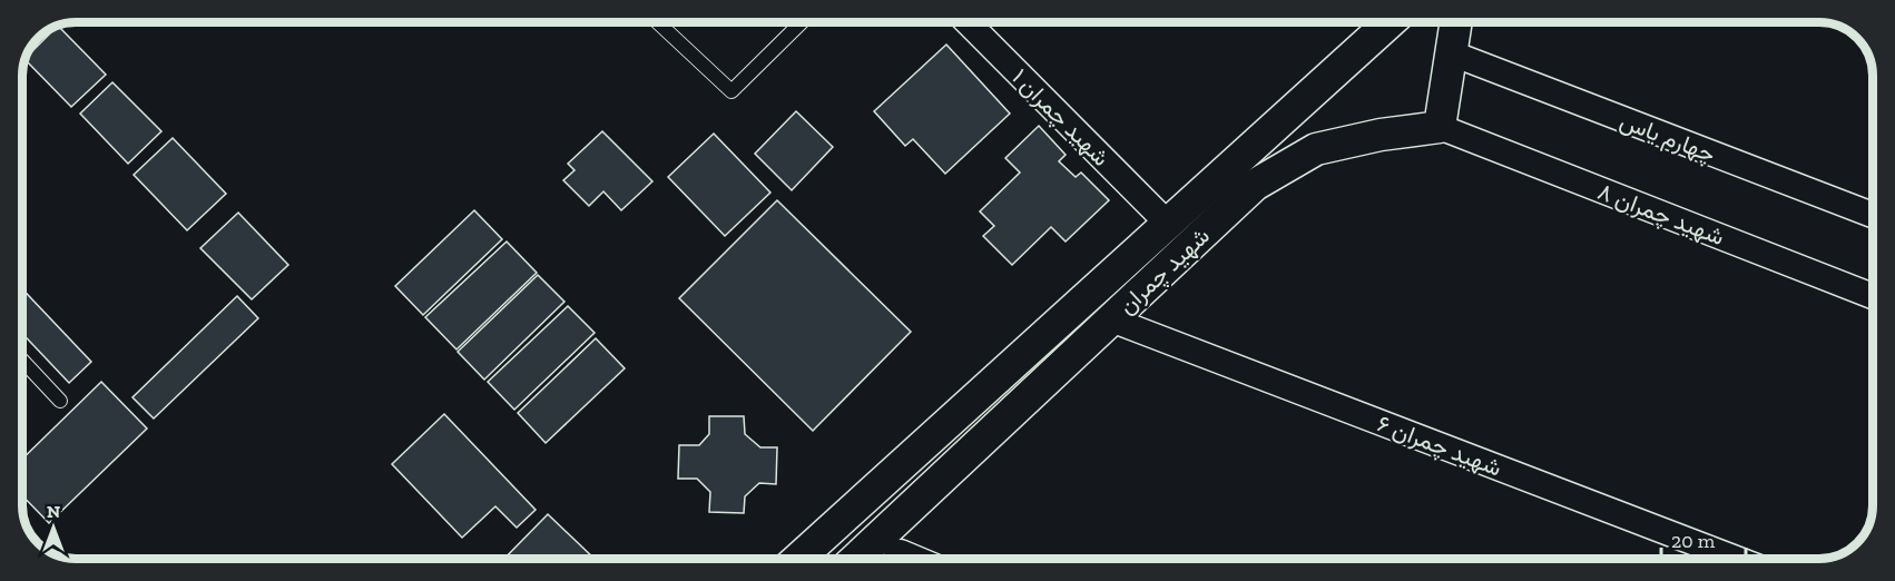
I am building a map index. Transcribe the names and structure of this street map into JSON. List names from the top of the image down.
{
  "streets": {
    "street": [
      "شهید چمران ۱",
      "چهارم یاس",
      "شهید چمران ۸",
      "شهید چمران",
      "شهید چمران ۶"
    ]
  },
  "crossings": [
    ["شهید چمران ۱", "شهید چمران"],
    ["شهید چمران ۸", "شهید چمران"],
    ["شهید چمران", "شهید چمران ۶"]
  ],
  "scale_bar": "20 m",
  "north": "top"
}
